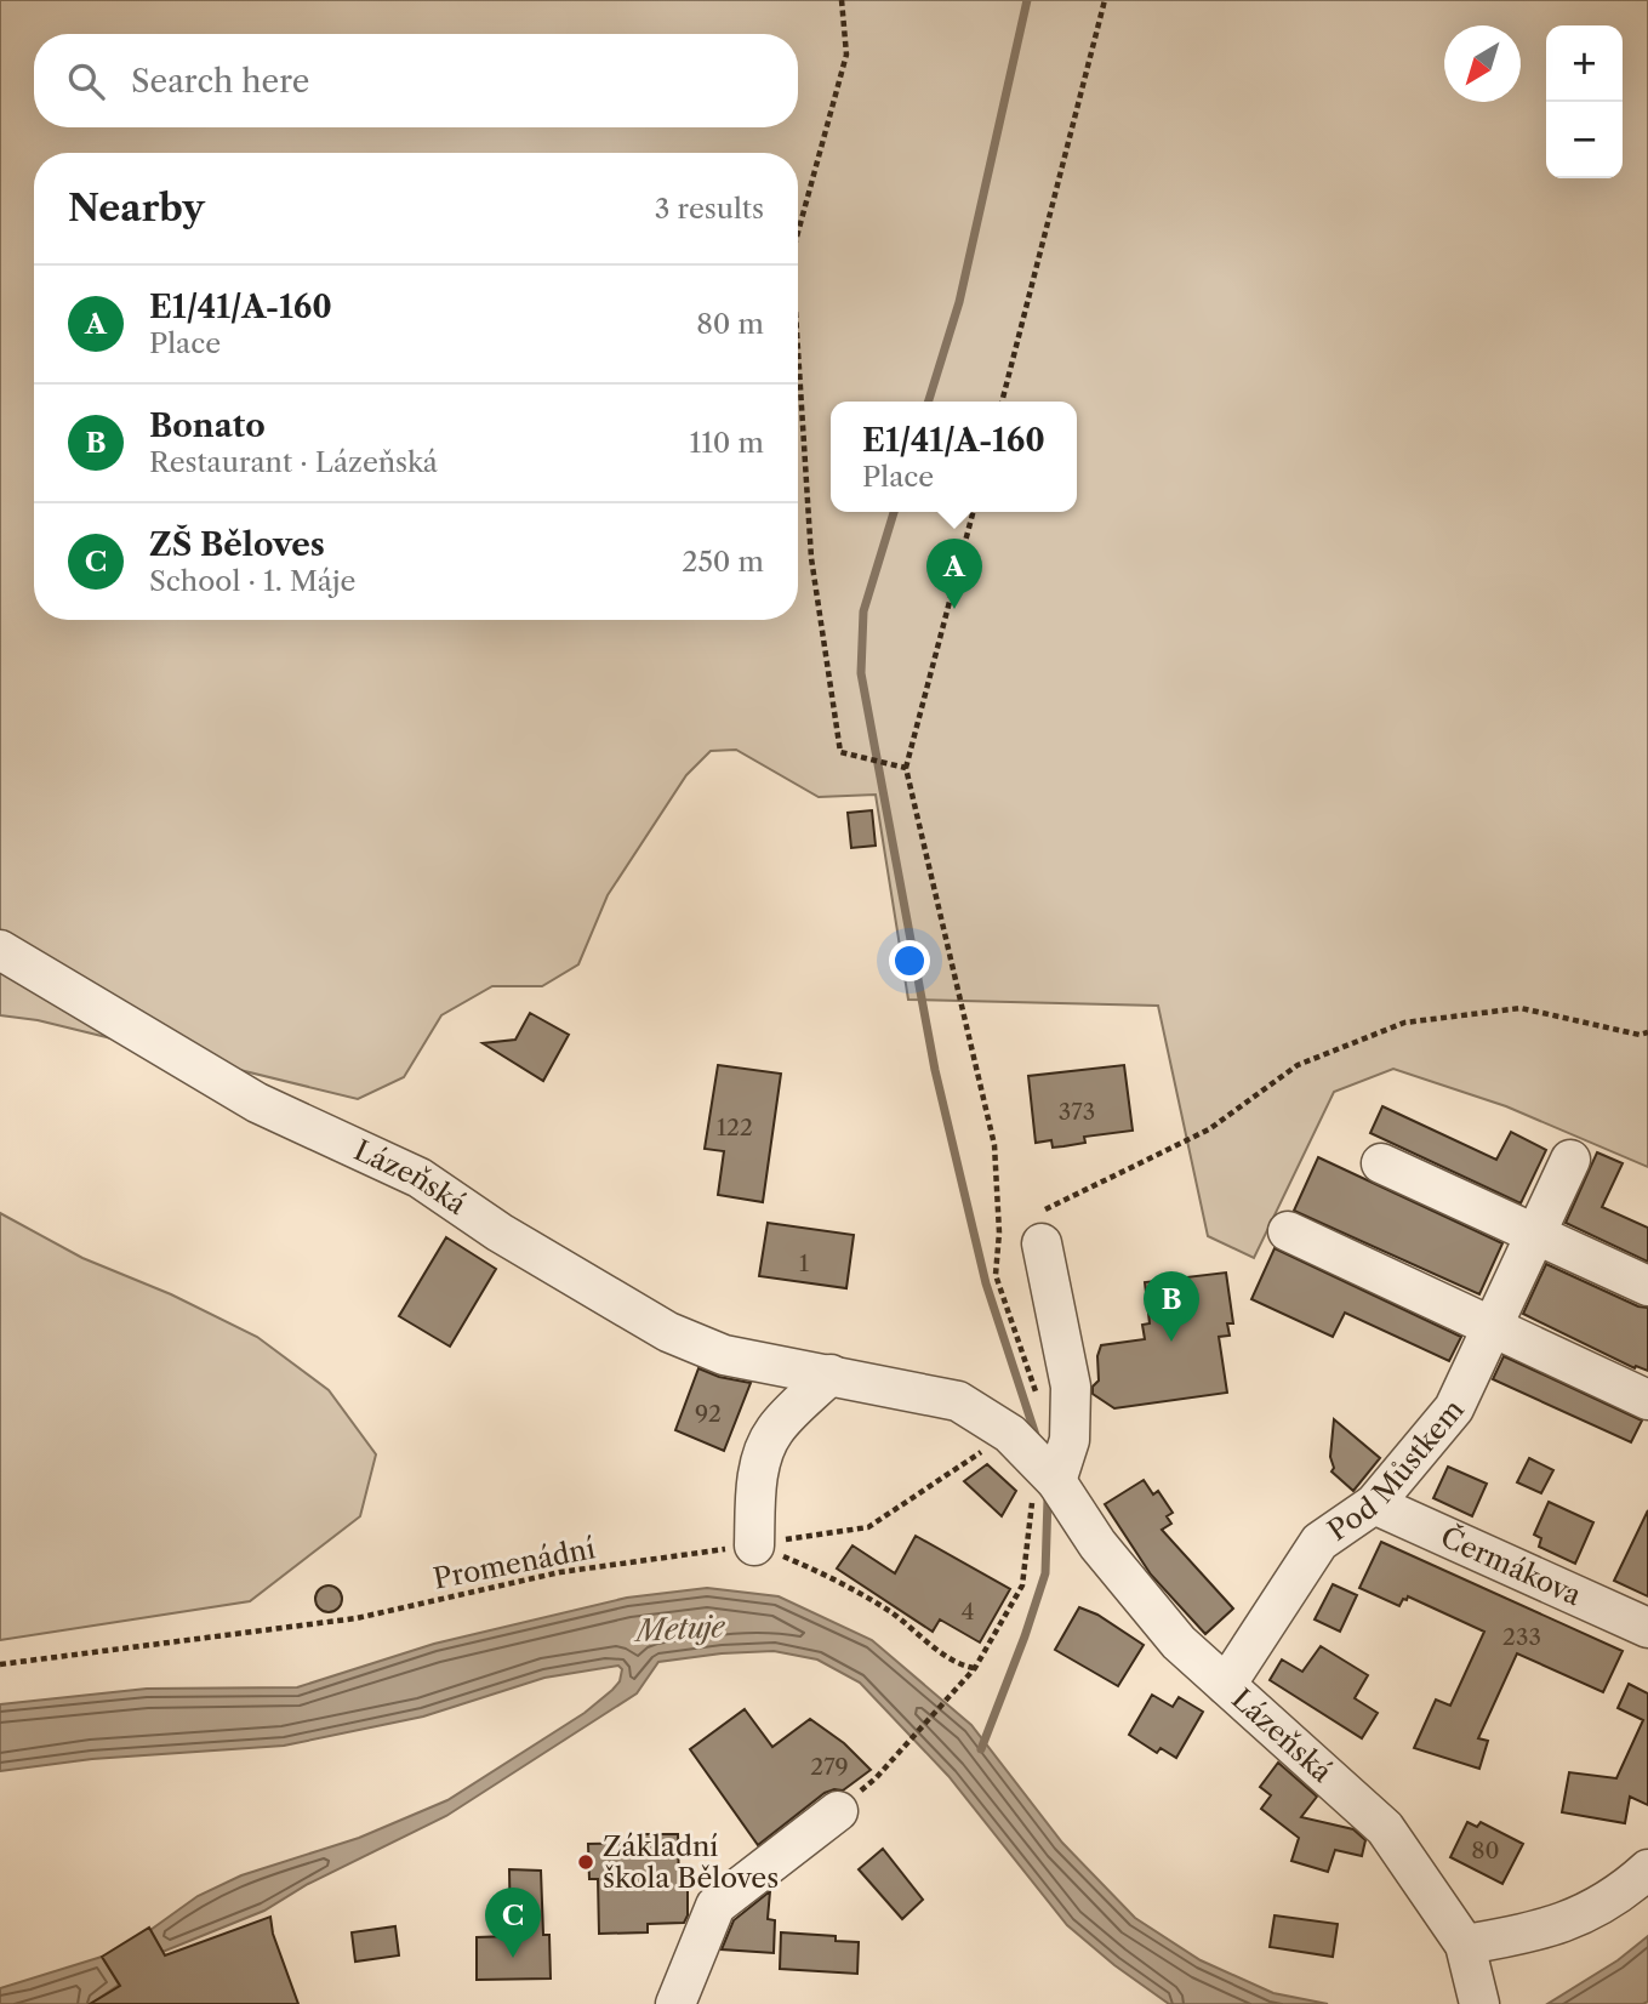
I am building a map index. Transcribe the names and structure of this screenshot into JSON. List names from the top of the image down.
{
  "streets": {
    "street": ["Lázeňská", "Pod Můstkem", "Čermákova"],
    "path": ["Promenádní"]
  },
  "crossings": [
    ["Lázeňská", "Pod Můstkem"],
    ["Lázeňská", "Promenádní"],
    ["Pod Můstkem", "Čermákova"]
  ],
  "water": ["Metuje"],
  "places": ["Základní škola Běloves"],
  "house_numbers": [
    "373",
    "122",
    "1",
    "92",
    "4",
    "233",
    "279",
    "80"
  ],
  "north": "bottom left",
  "page": {
    "map_buttons": ["+", "−"],
    "search": "Search here",
    "heading": ["Nearby", "3 results"],
    "list": [
      {
        "mark": "A",
        "name": "E1/41/A-160",
        "note": "Place",
        "value": "80 m"
      },
      {
        "mark": "B",
        "name": "Bonato",
        "note": "Restaurant · Lázeňská",
        "value": "110 m"
      },
      {
        "mark": "C",
        "name": "ZŠ Běloves",
        "note": "School · 1. Máje",
        "value": "250 m"
      }
    ],
    "popup": ["E1/41/A-160", "Place"],
    "pins": ["A", "B", "C"]
  }
}
